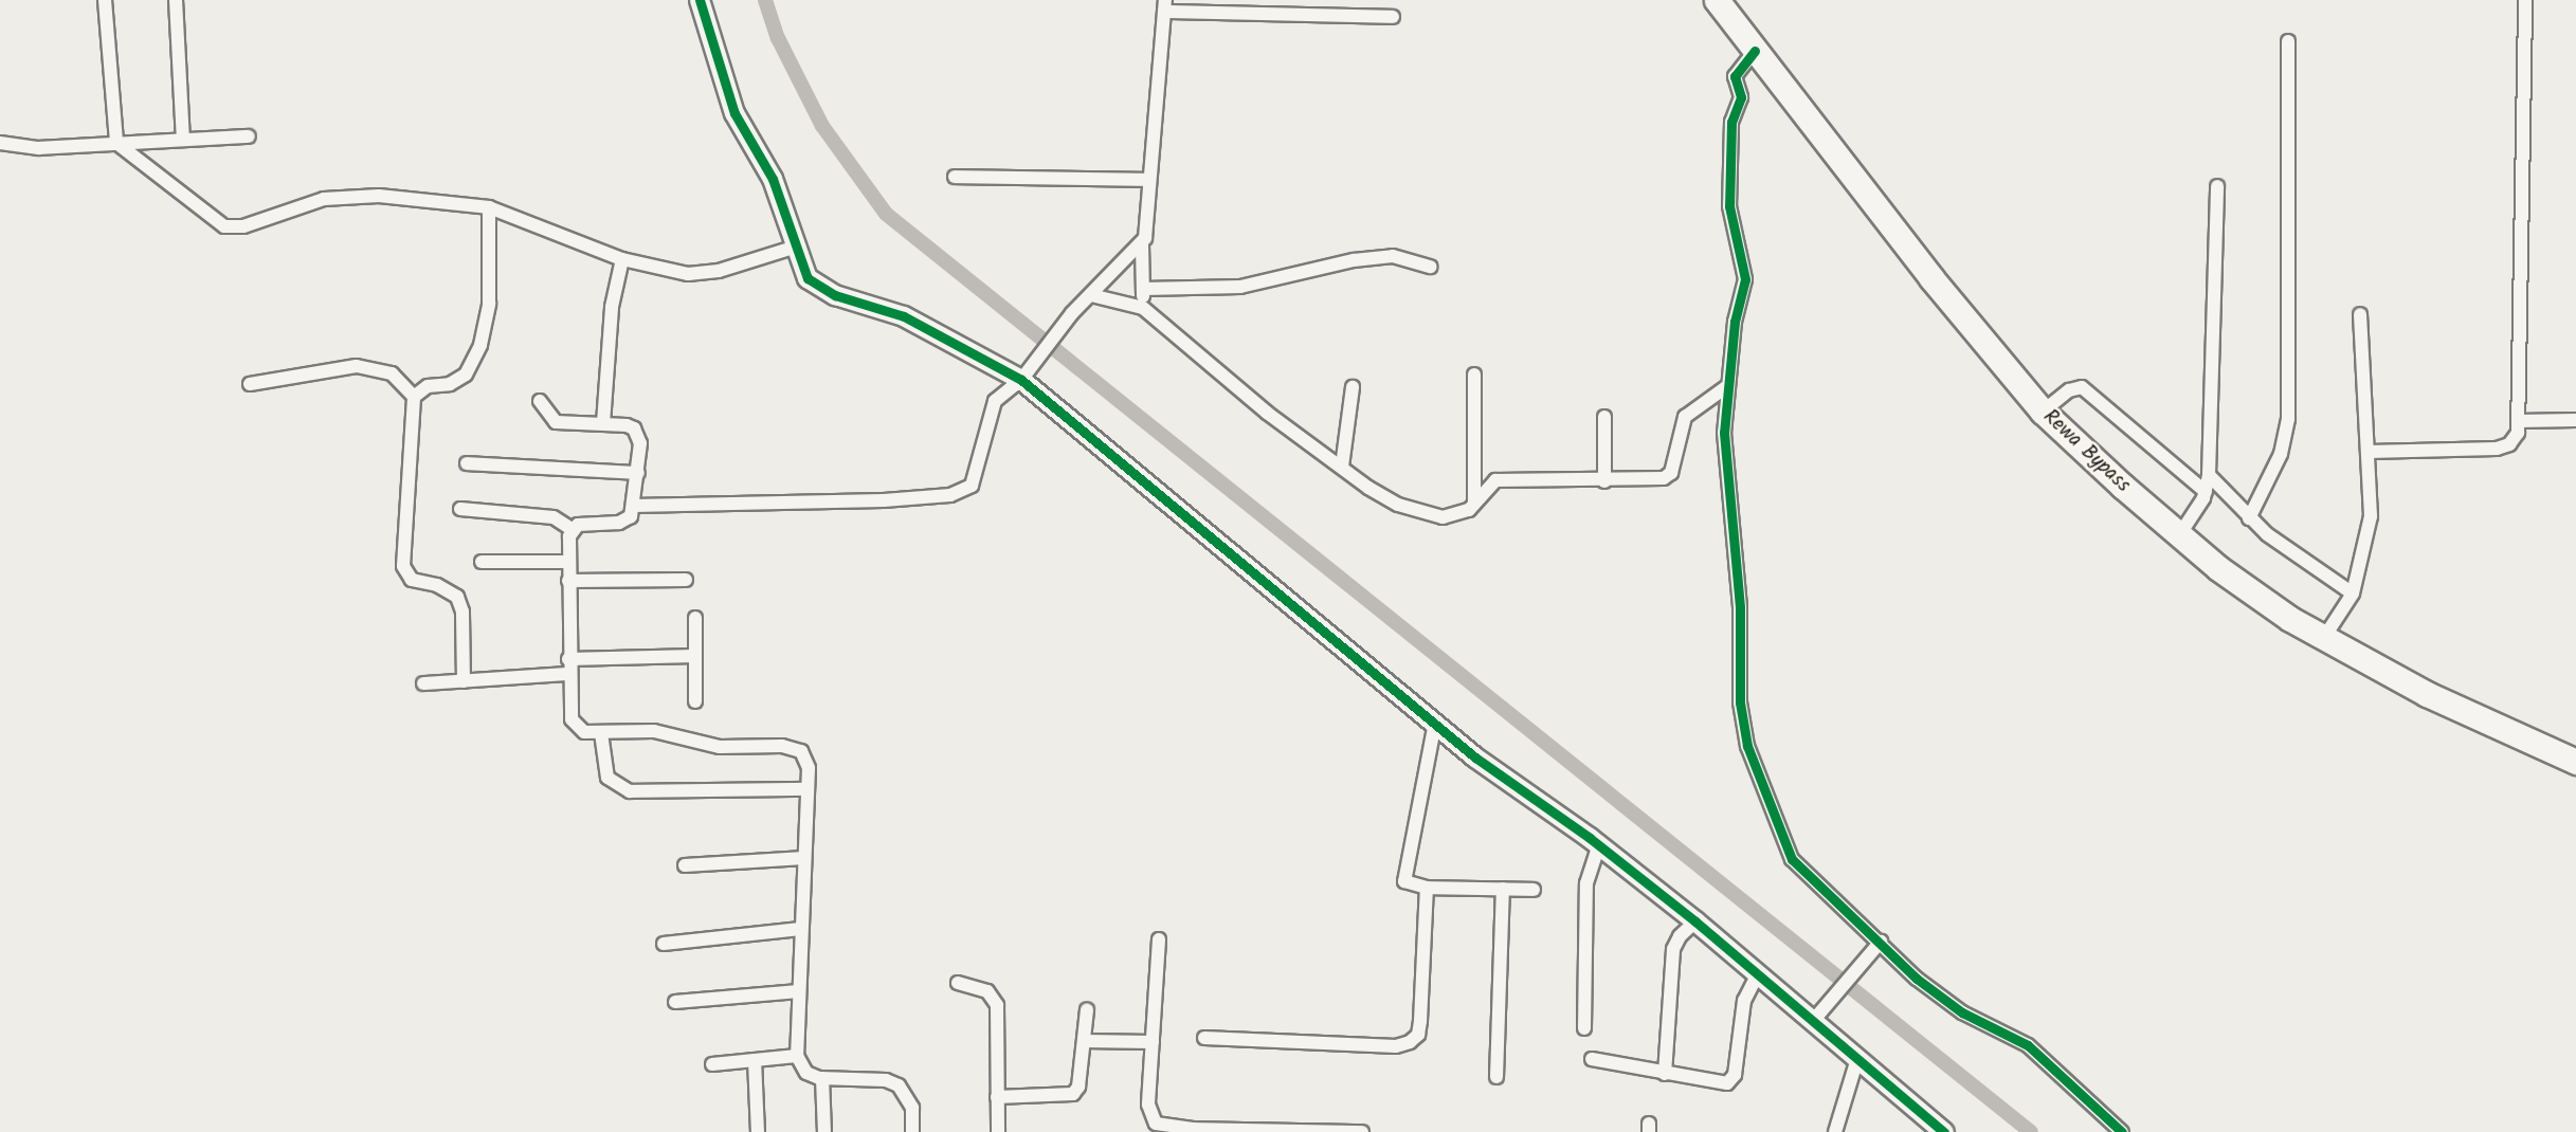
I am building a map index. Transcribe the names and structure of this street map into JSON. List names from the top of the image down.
{
  "streets": {
    "highway": ["Rewa Bypass"]
  }
}
